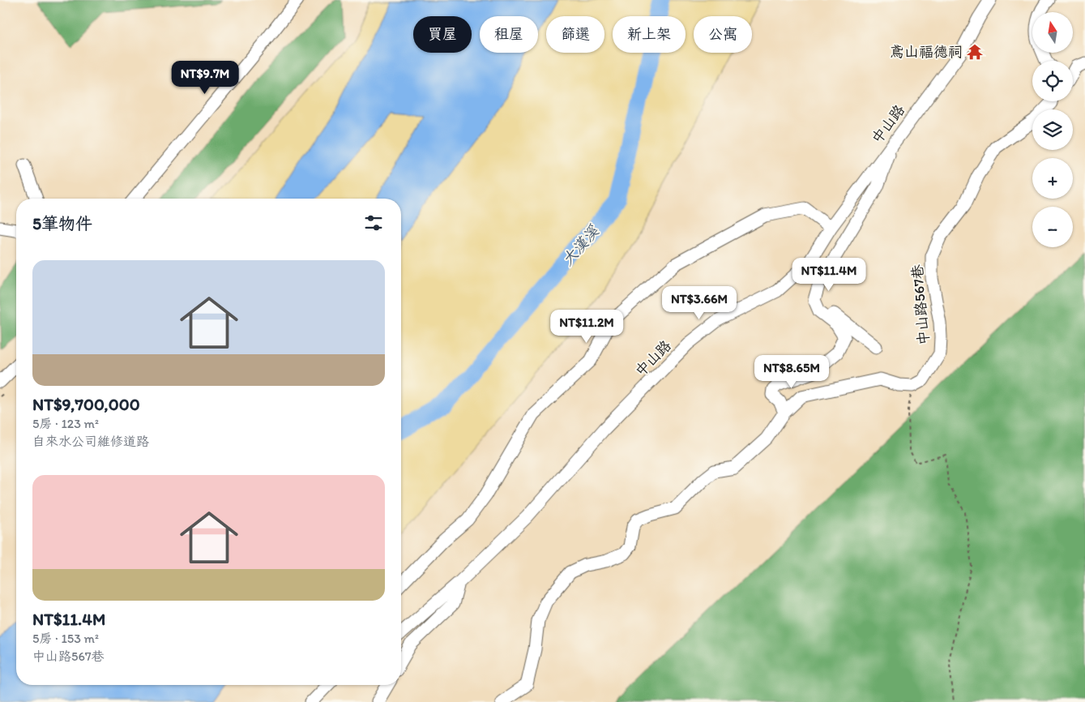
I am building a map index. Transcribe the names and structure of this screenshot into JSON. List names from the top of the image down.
{
  "streets": {
    "street": ["中山路", "中山路567巷"]
  },
  "water": ["大漢溪"],
  "places": {
    "temple": ["鳶山福德祠"]
  },
  "north": "top",
  "page": {
    "map_buttons": ["+", "−"],
    "chip": [
      "買屋",
      "租屋",
      "篩選",
      "新上架",
      "公寓"
    ],
    "price": [
      "NT$9.7M",
      "NT$11.4M",
      "NT$3.66M",
      "NT$11.2M",
      "NT$8.65M"
    ],
    "heading": "5筆物件",
    "list": [
      {
        "name": "NT$9,700,000",
        "note": "5房 · 123 m² · 自來水公司維修道路"
      },
      {
        "name": "NT$11.4M",
        "note": "5房 · 153 m² · 中山路567巷"
      }
    ]
  }
}
